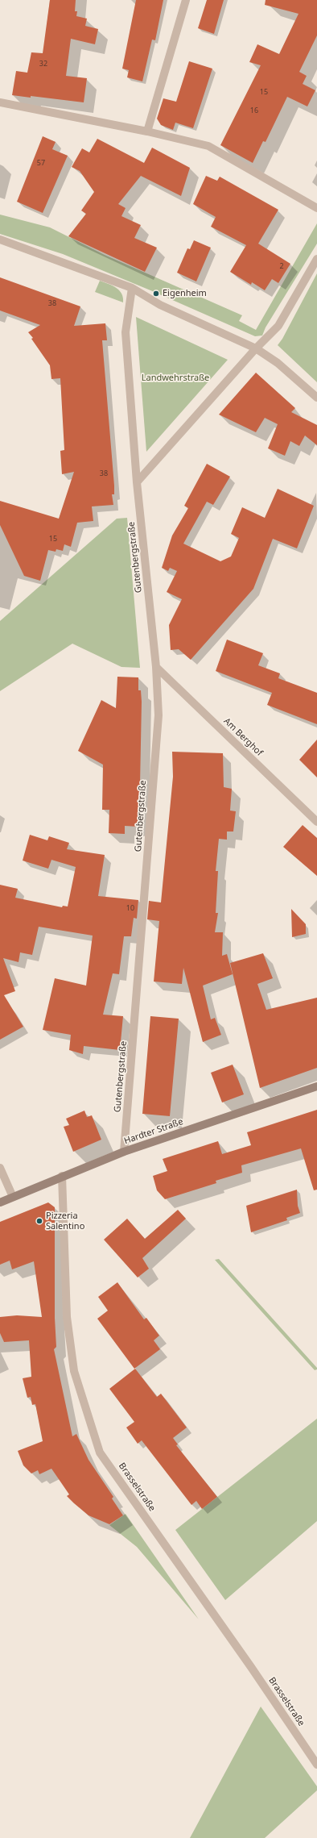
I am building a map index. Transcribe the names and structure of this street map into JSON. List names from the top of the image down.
{
  "streets": {
    "main road": ["Hardter Straße"],
    "street": ["Gutenbergstraße", "Am Berghof", "Brasselstraße"]
  },
  "crossings": [
    ["Gutenbergstraße", "Am Berghof"],
    ["Gutenbergstraße", "Hardter Straße"],
    ["Hardter Straße", "Brasselstraße"]
  ],
  "parks": ["Landwehrstraße"],
  "places": ["Eigenheim", "Pizzeria Salentino"],
  "house_numbers": [
    "32",
    "15",
    "16",
    "57",
    "2",
    "38",
    "38",
    "15",
    "10"
  ]
}
